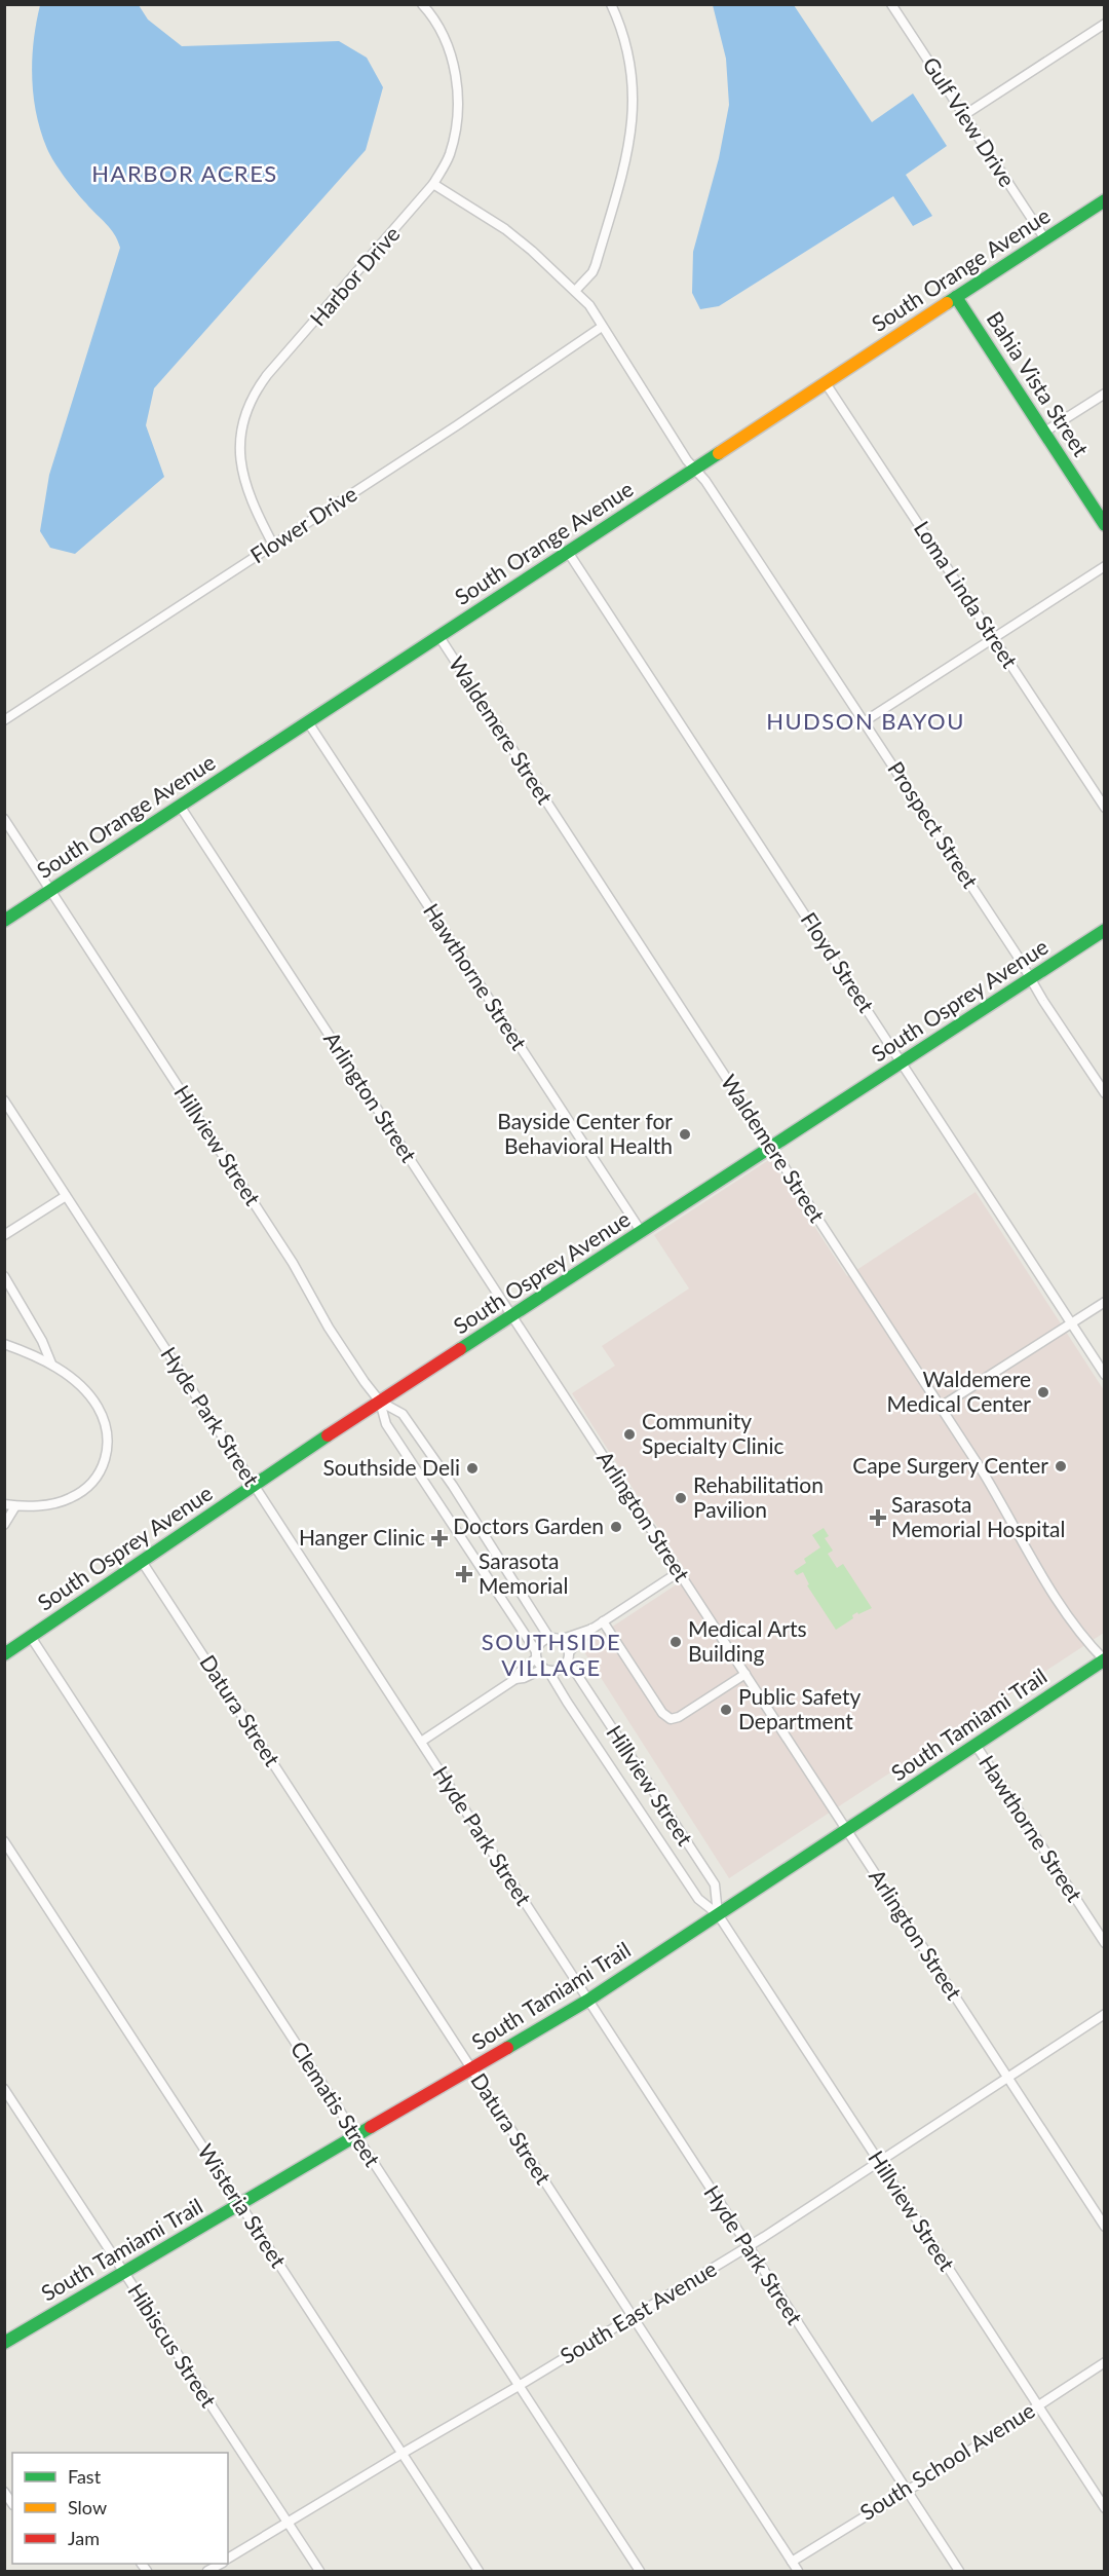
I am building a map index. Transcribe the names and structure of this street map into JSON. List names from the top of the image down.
{
  "streets": {
    "street": [
      "Gulf View Drive",
      "South Orange Avenue",
      "Harbor Drive",
      "Bahia Vista Street",
      "Flower Drive",
      "Loma Linda Street",
      "Waldemere Street",
      "Prospect Street",
      "Floyd Street",
      "Hawthorne Street",
      "South Osprey Avenue",
      "Arlington Street",
      "Hillview Street",
      "Hyde Park Street",
      "Datura Street",
      "South Tamiami Trail",
      "Clematis Street",
      "Wisteria Street",
      "South East Avenue",
      "Hibiscus Street",
      "South School Avenue"
    ]
  },
  "crossings": [
    ["Gulf View Drive", "South Orange Avenue"],
    ["South Orange Avenue", "Bahia Vista Street"],
    ["South Orange Avenue", "Loma Linda Street"],
    ["South Orange Avenue", "Waldemere Street"],
    ["South Orange Avenue", "Prospect Street"],
    ["South Orange Avenue", "Floyd Street"],
    ["South Orange Avenue", "Hawthorne Street"],
    ["South Orange Avenue", "Arlington Street"],
    ["South Orange Avenue", "Hillview Street"],
    ["Harbor Drive", "Flower Drive"],
    ["Waldemere Street", "South Osprey Avenue"],
    ["Waldemere Street", "South Tamiami Trail"],
    ["Prospect Street", "South Osprey Avenue"],
    ["Floyd Street", "South Osprey Avenue"],
    ["Hawthorne Street", "South Osprey Avenue"],
    ["Hawthorne Street", "South Tamiami Trail"],
    ["South Osprey Avenue", "Arlington Street"],
    ["South Osprey Avenue", "Hillview Street"],
    ["South Osprey Avenue", "Hyde Park Street"],
    ["South Osprey Avenue", "Datura Street"],
    ["South Osprey Avenue", "Clematis Street"],
    ["Arlington Street", "South Tamiami Trail"],
    ["Arlington Street", "South East Avenue"],
    ["Hillview Street", "South Tamiami Trail"],
    ["Hillview Street", "South East Avenue"],
    ["Hillview Street", "South School Avenue"],
    ["Hyde Park Street", "South Tamiami Trail"],
    ["Hyde Park Street", "South East Avenue"],
    ["Hyde Park Street", "South School Avenue"],
    ["Datura Street", "South Tamiami Trail"],
    ["Datura Street", "South East Avenue"],
    ["Datura Street", "South School Avenue"],
    ["South Tamiami Trail", "Clematis Street"],
    ["South Tamiami Trail", "Wisteria Street"],
    ["South Tamiami Trail", "Hibiscus Street"],
    ["Clematis Street", "South East Avenue"],
    ["Wisteria Street", "South East Avenue"],
    ["South East Avenue", "Hibiscus Street"]
  ],
  "districts": ["HARBOR ACRES", "HUDSON BAYOU", "SOUTHSIDE VILLAGE"],
  "places": {
    "other": [
      "Bayside Center for Behavioral Health",
      "Waldemere Medical Center",
      "Community Specialty Clinic",
      "Cape Surgery Center",
      "Southside Deli",
      "Rehabilitation Pavilion",
      "Doctors Garden",
      "Medical Arts Building",
      "Public Safety Department"
    ],
    "health": ["Sarasota Memorial Hospital", "Hanger Clinic", "Sarasota Memorial"]
  },
  "legend": ["Fast", "Slow", "Jam"]
}
